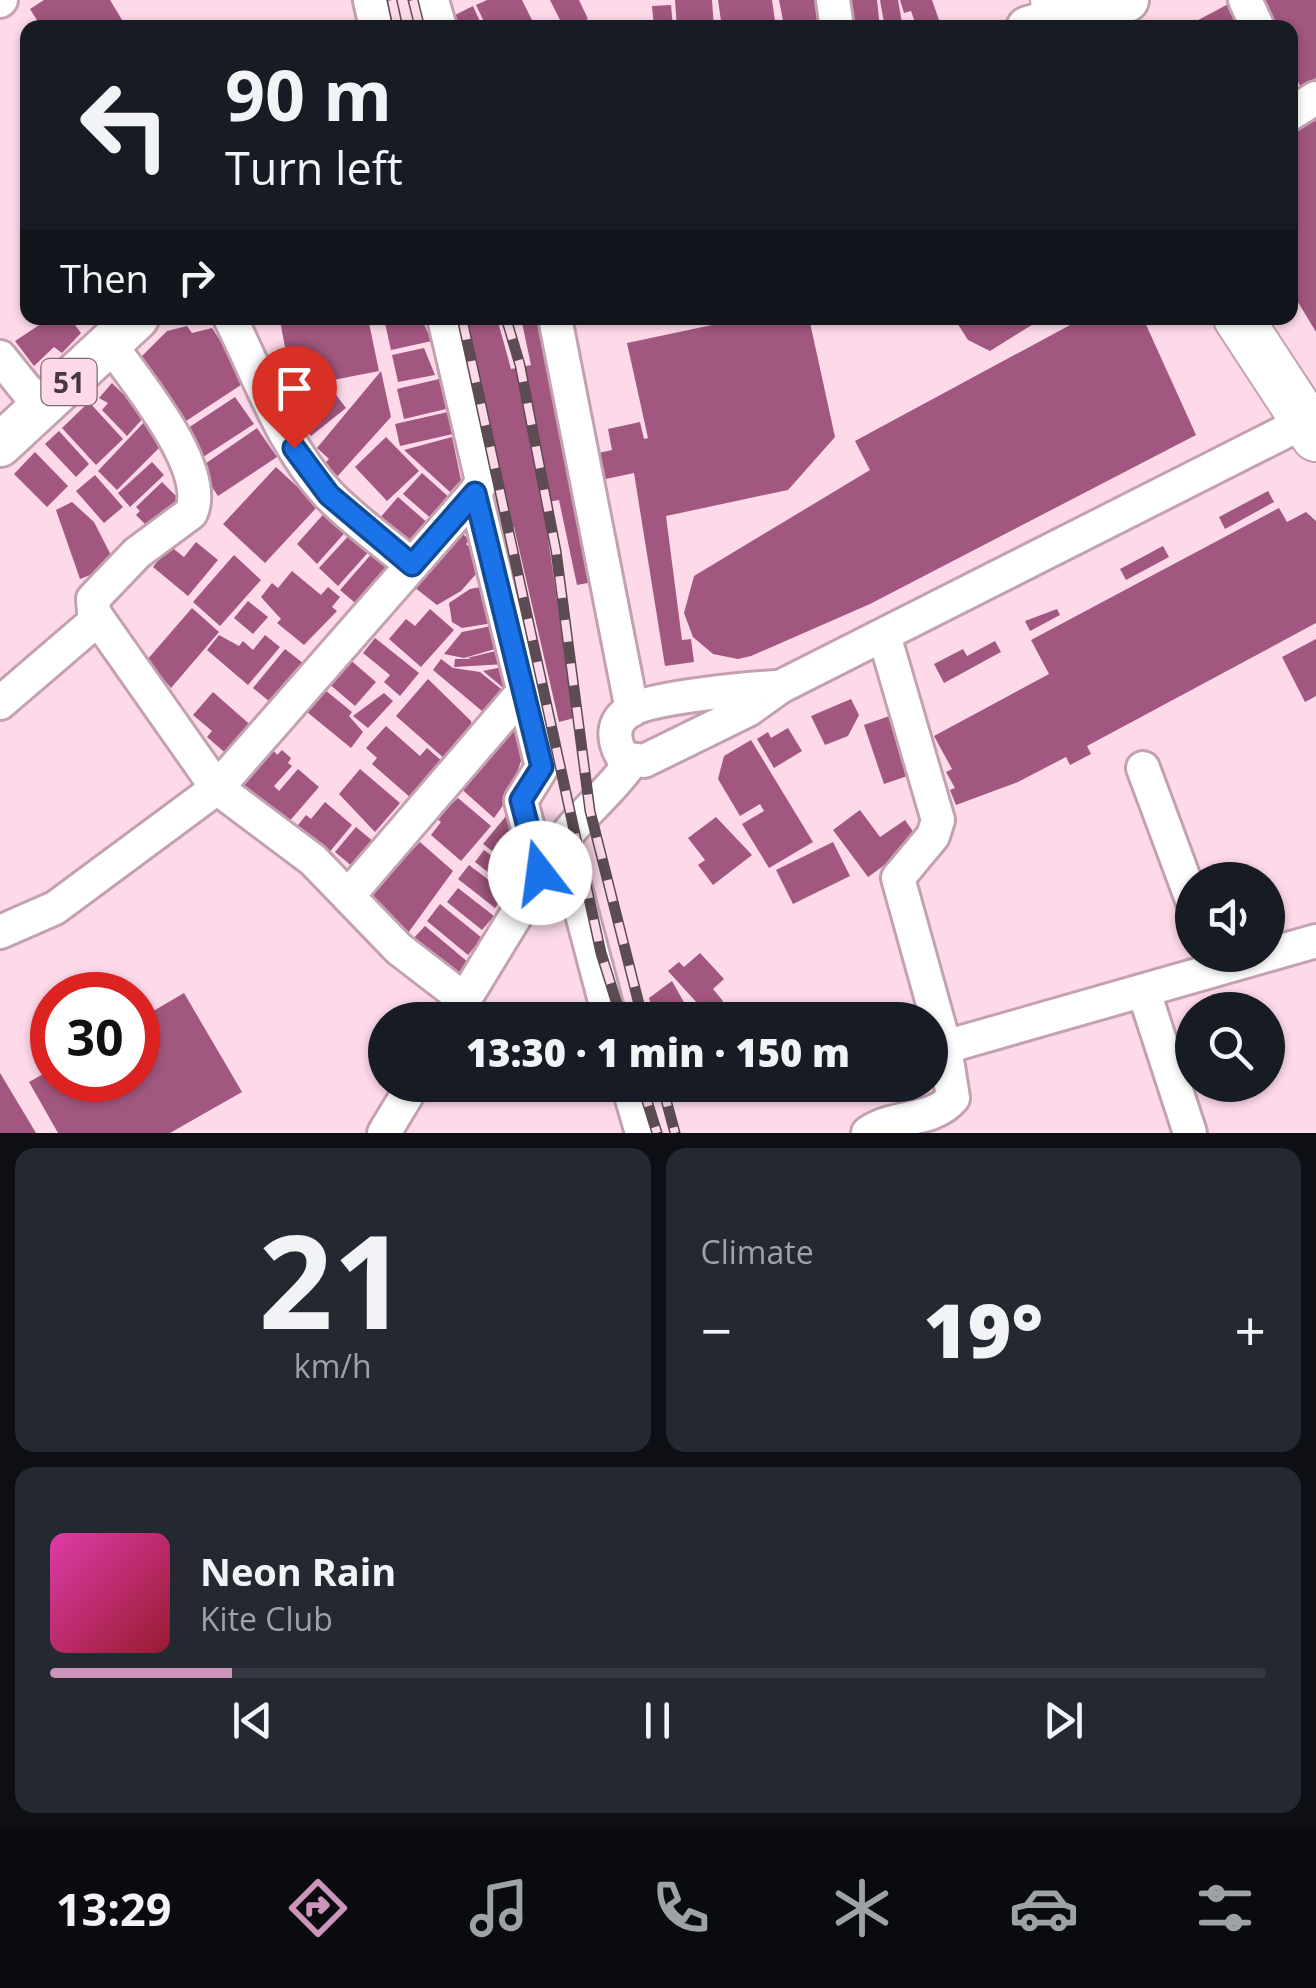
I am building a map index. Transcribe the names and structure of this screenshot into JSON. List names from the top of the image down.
{
  "streets": {
    "main road": ["51"]
  },
  "page": {
    "turn": ["90 m", "Turn left"],
    "then": "Then",
    "limit": "30",
    "trip": "13:30 · 1 min · 150 m",
    "tile": [
      ["21", "km/h"],
      "Climate"
    ],
    "heat": ["−", "19°", "+"],
    "song": ["Neon Rain", "Kite Club"],
    "tabs": "13:29"
  }
}
